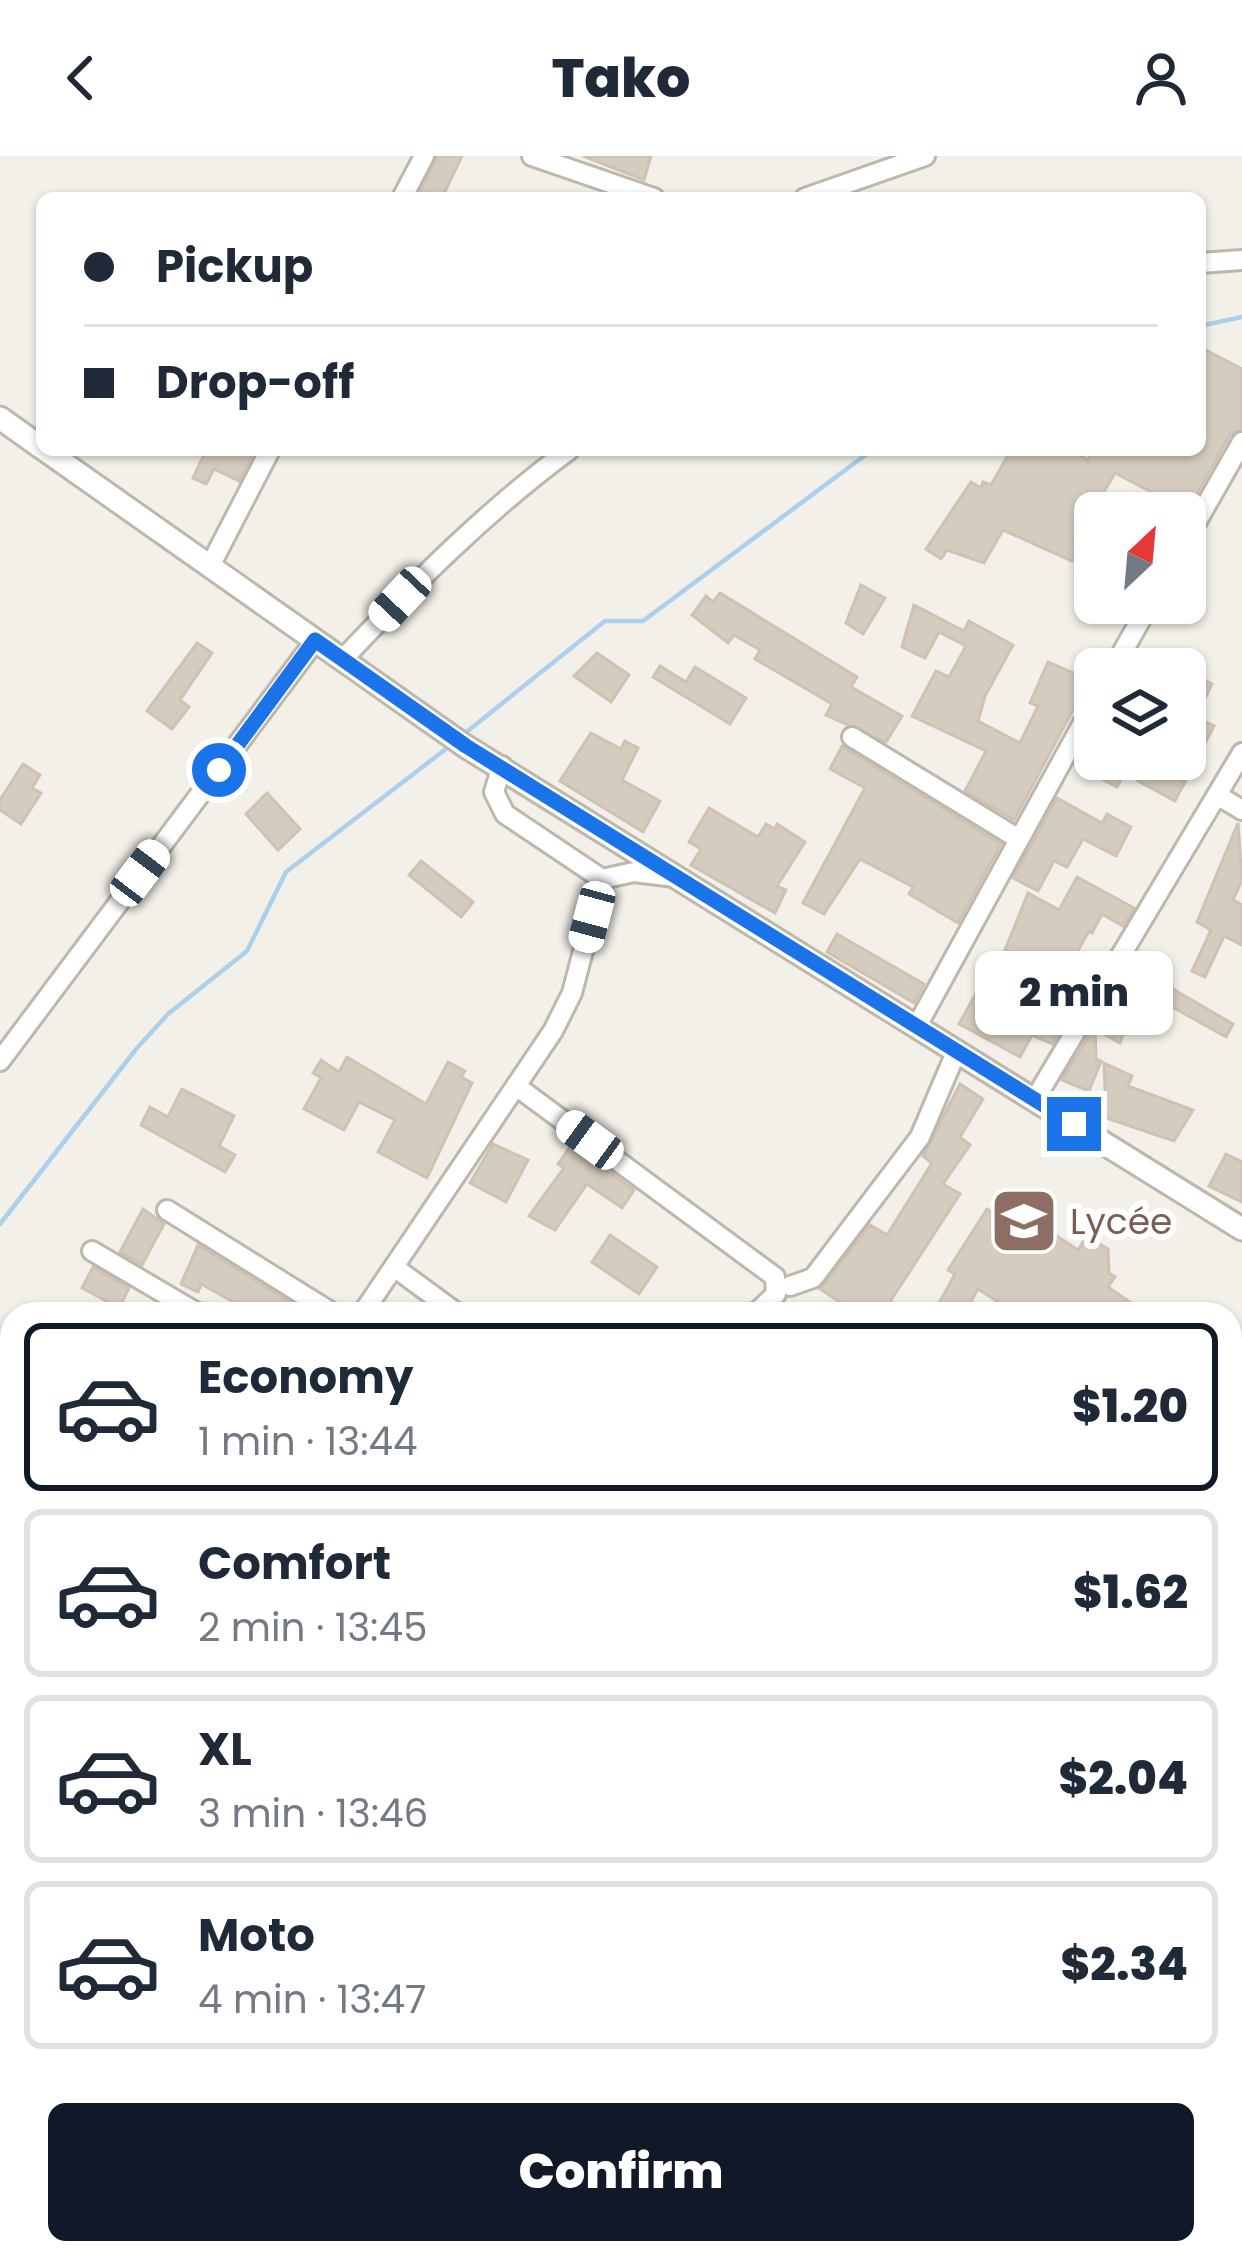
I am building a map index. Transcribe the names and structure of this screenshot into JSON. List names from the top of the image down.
{
  "places": {
    "school or university": ["Lycée"]
  },
  "north": "top right",
  "page": {
    "header": "Tako",
    "banner": ["Pickup", "Drop-off"],
    "bubble": "2 min",
    "list": [
      {
        "name": "Economy",
        "note": "1 min · 13:44",
        "value": "$1.20"
      },
      {
        "name": "Comfort",
        "note": "2 min · 13:45",
        "value": "$1.62"
      },
      {
        "name": "XL",
        "note": "3 min · 13:46",
        "value": "$2.04"
      },
      {
        "name": "Moto",
        "note": "4 min · 13:47",
        "value": "$2.34"
      }
    ],
    "buttons": "Confirm"
  }
}
